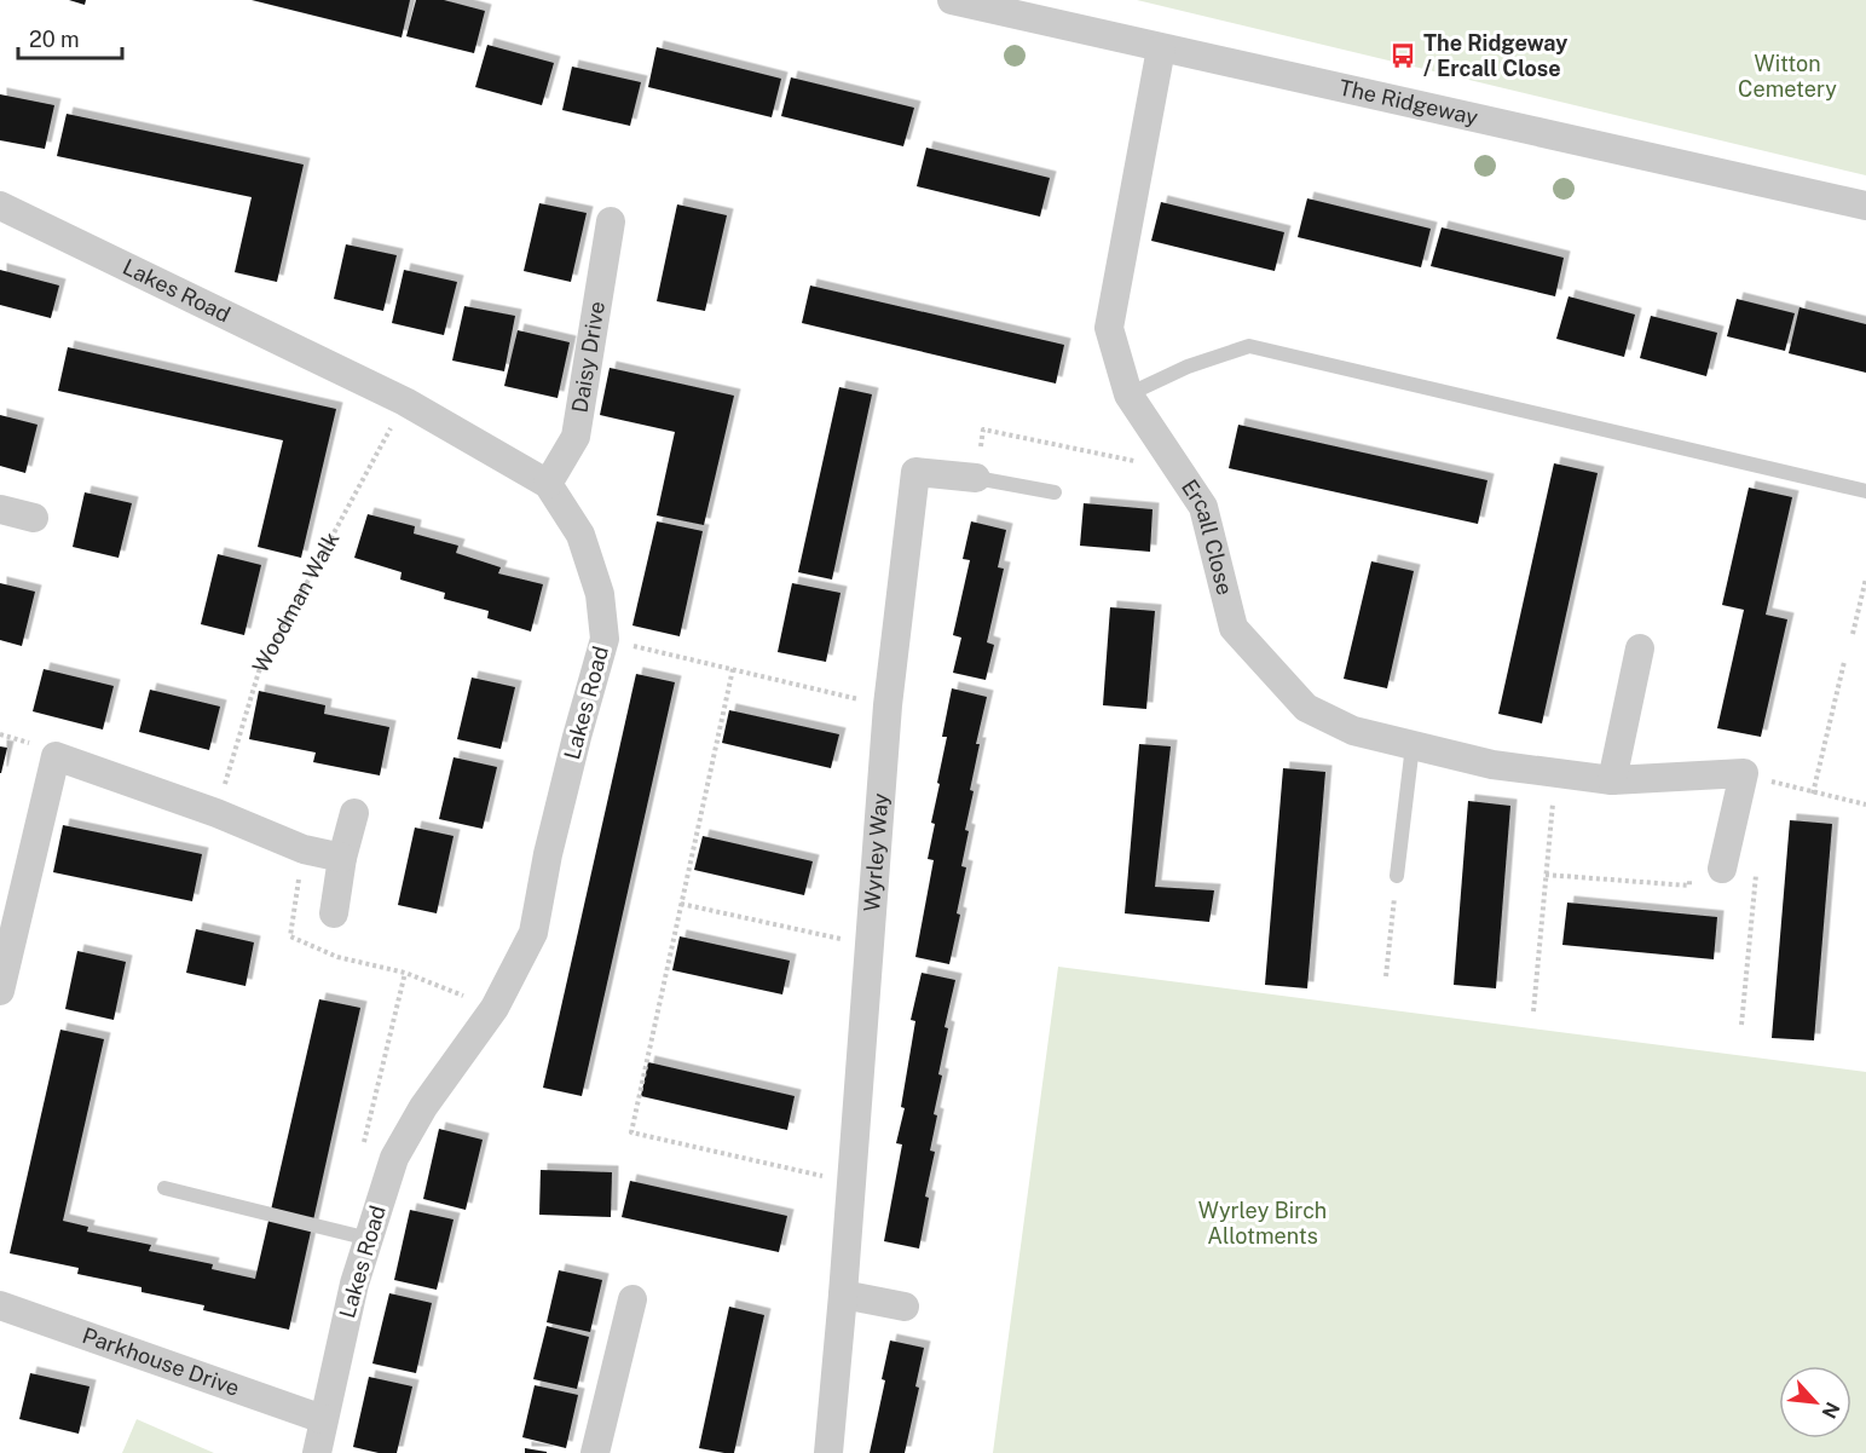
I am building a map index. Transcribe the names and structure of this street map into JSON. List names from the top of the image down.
{
  "streets": {
    "street": [
      "The Ridgeway",
      "Lakes Road",
      "Daisy Drive",
      "Ercall Close",
      "Wyrley Way",
      "Parkhouse Drive"
    ],
    "path": ["Woodman Walk"]
  },
  "crossings": [
    ["The Ridgeway", "Ercall Close"],
    ["Lakes Road", "Daisy Drive"],
    ["Lakes Road", "Woodman Walk"],
    ["Lakes Road", "Parkhouse Drive"]
  ],
  "parks": ["Witton Cemetery", "Wyrley Birch Allotments"],
  "places": {
    "bus stop": ["The Ridgeway / Ercall Close"]
  },
  "scale_bar": "20 m",
  "north": "bottom right"
}
